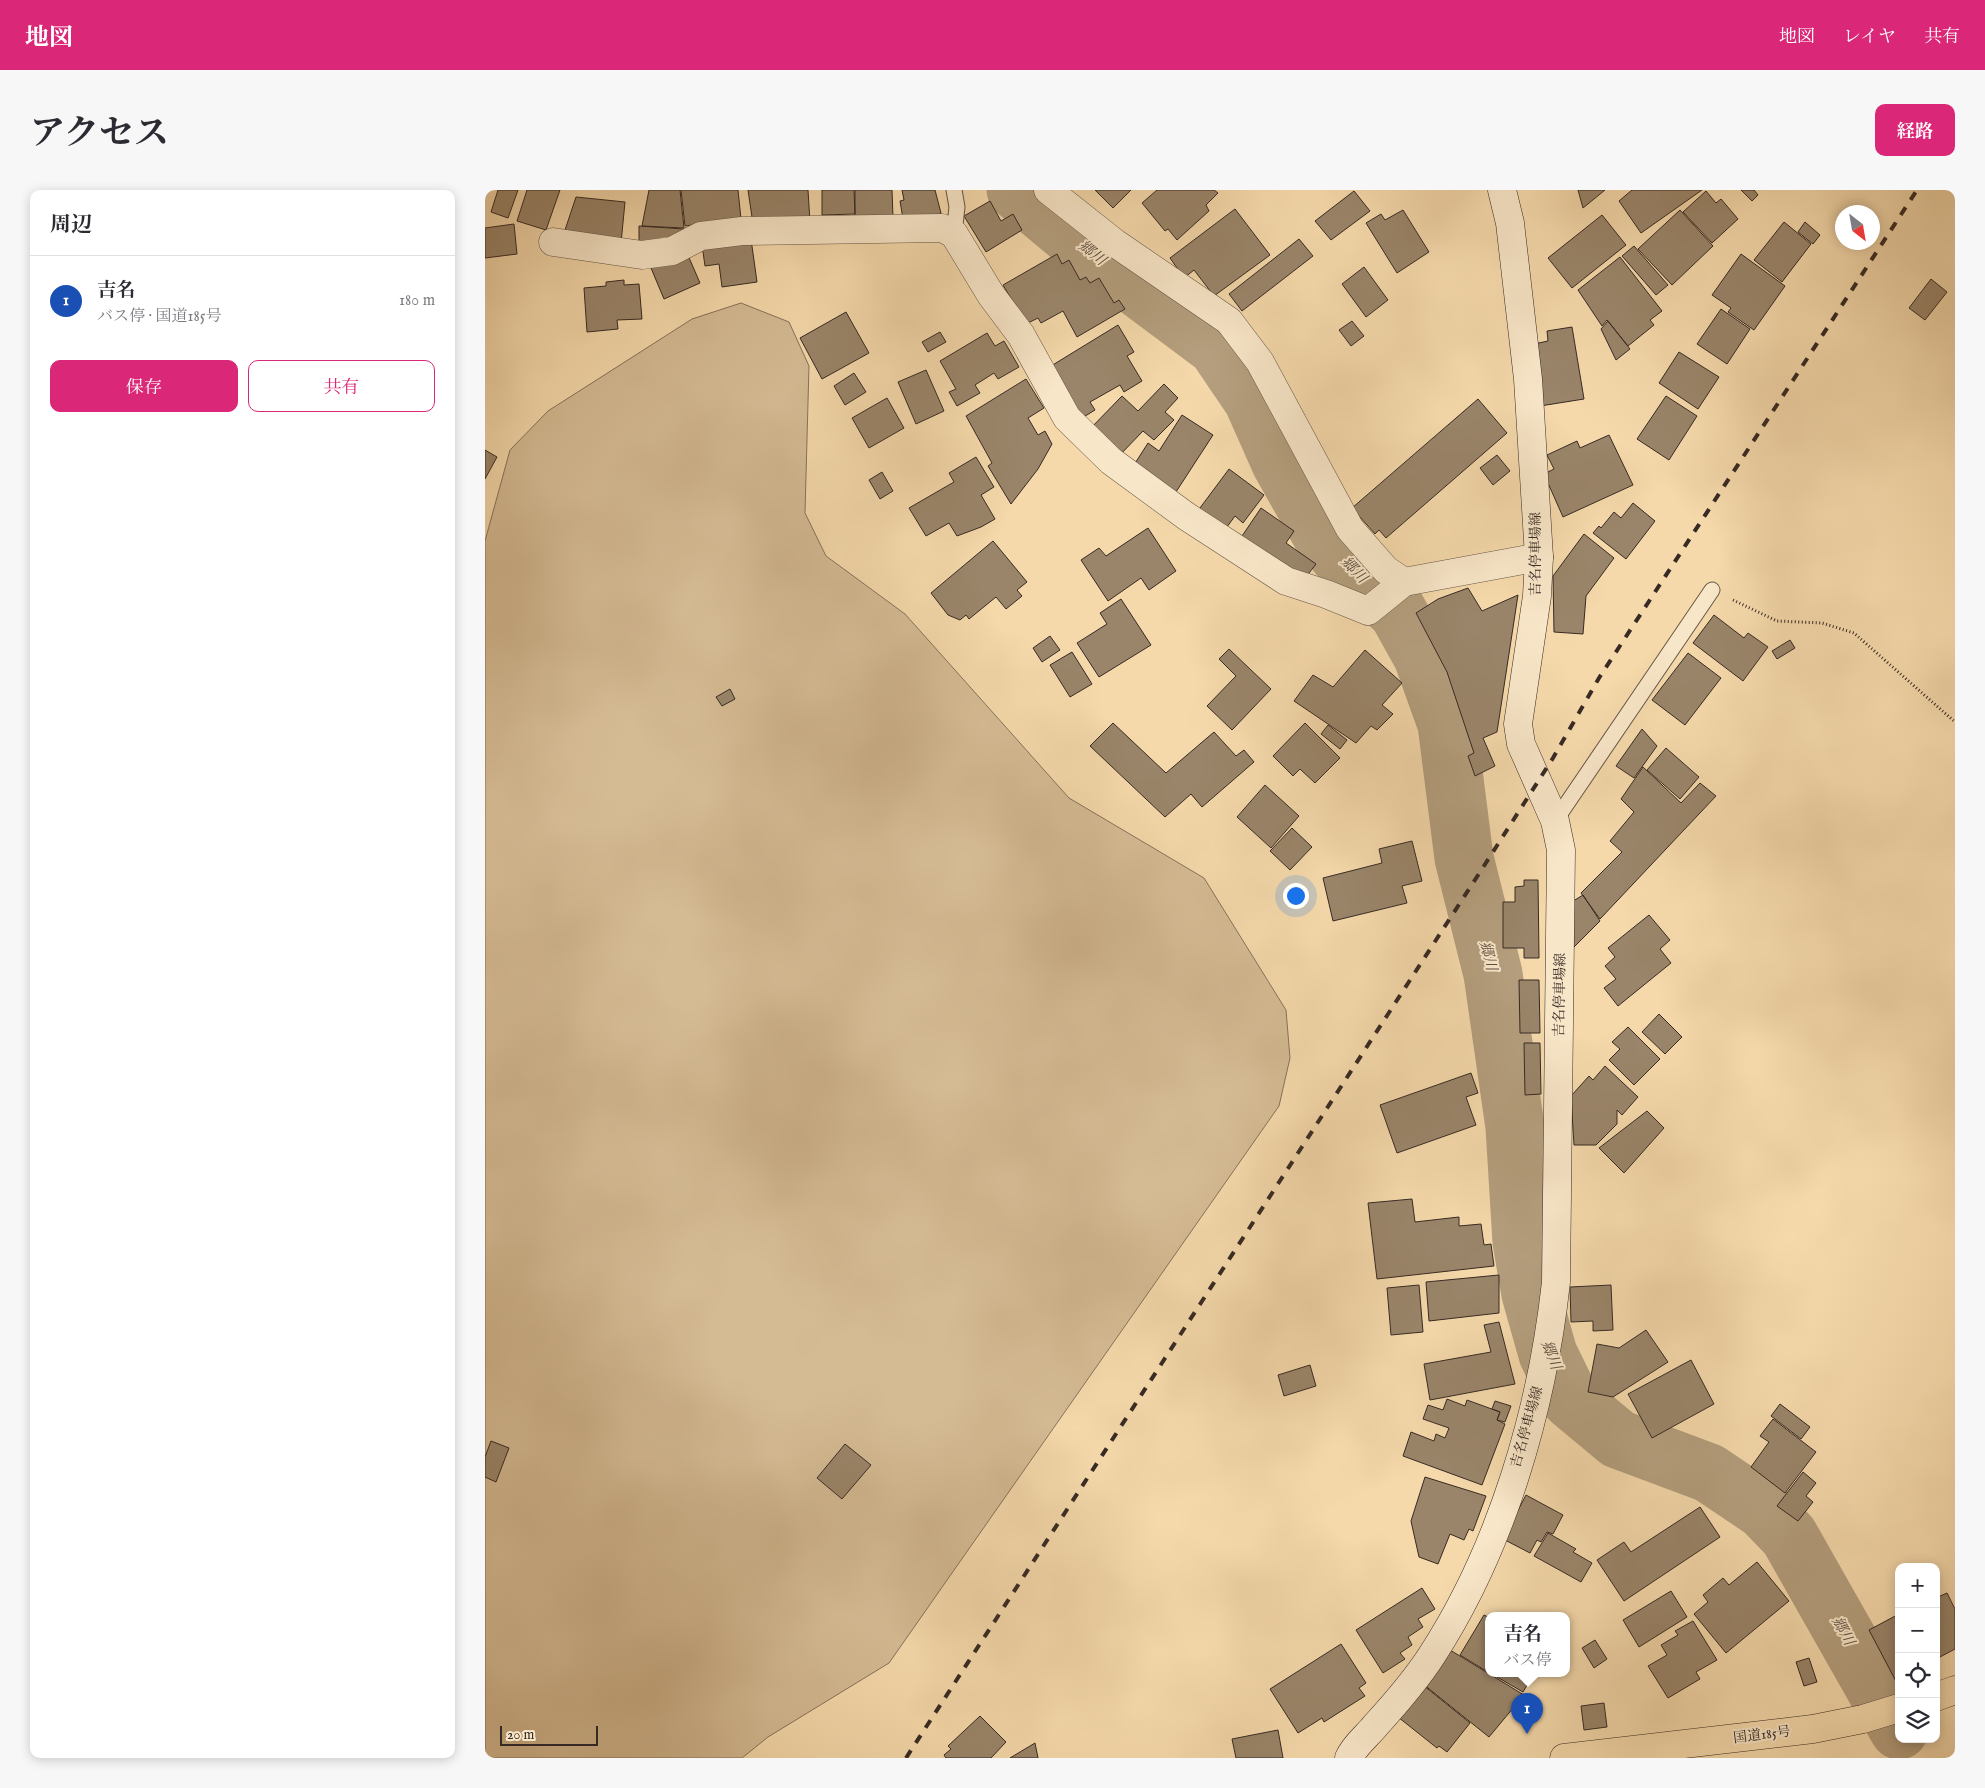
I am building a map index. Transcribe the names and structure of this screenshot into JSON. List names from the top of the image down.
{
  "streets": {
    "highway": ["国道185号"],
    "street": ["吉名停車場線"]
  },
  "water": ["郷川"],
  "scale_bar": "20 m",
  "north": "bottom right",
  "page": {
    "header": "地図",
    "nav": ["地図", "レイヤ", "共有"],
    "title": "アクセス",
    "buttons": [
      "経路",
      ["保存", "共有"]
    ],
    "heading": "周辺",
    "list": [
      {
        "mark": "1",
        "name": "吉名",
        "note": "バス停 · 国道185号",
        "value": "180 m"
      }
    ],
    "map_buttons": ["+", "−"],
    "popup": ["吉名", "バス停"],
    "pins": "1",
    "scale": "20 m"
  }
}
